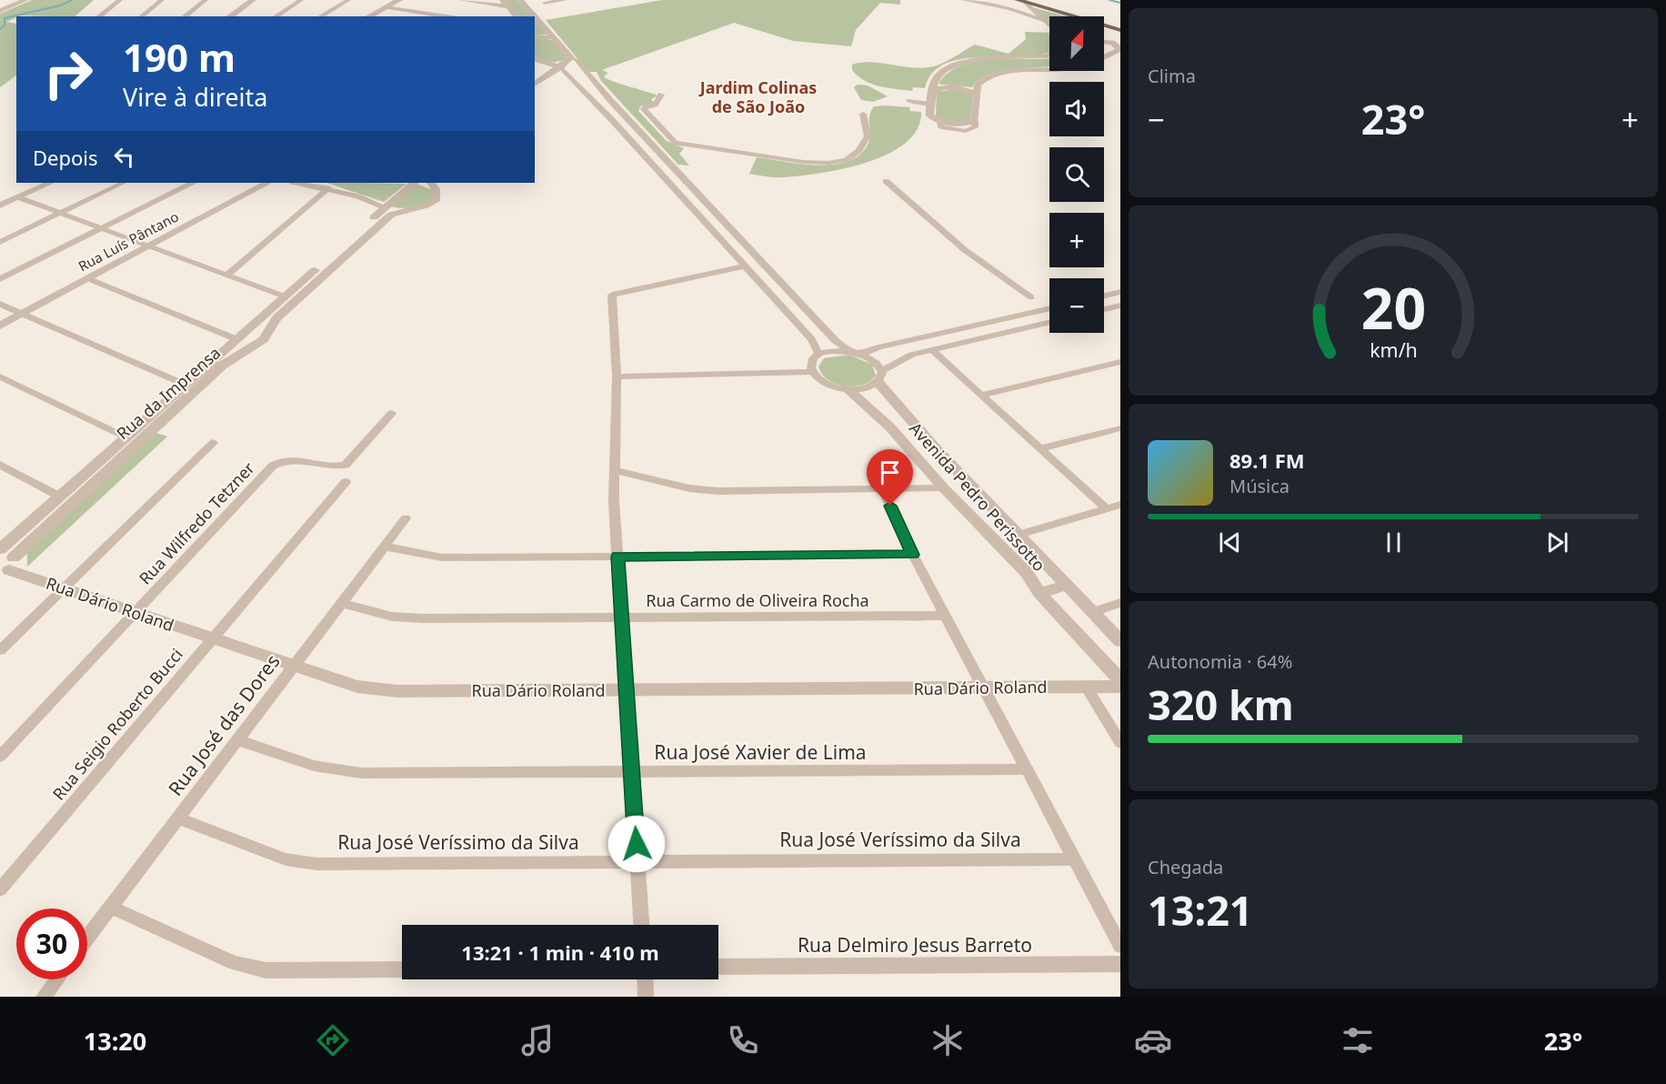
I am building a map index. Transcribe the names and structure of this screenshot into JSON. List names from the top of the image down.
{
  "streets": {
    "street": [
      "Rua Luís Pântano",
      "Rua da Imprensa",
      "Avenida Pedro Perissotto",
      "Rua Wilfredo Tetzner",
      "Rua Carmo de Oliveira Rocha",
      "Rua Dário Roland",
      "Rua Seigio Roberto Bucci",
      "Rua José das Dores",
      "Rua José Xavier de Lima",
      "Rua José Veríssimo da Silva",
      "Rua Delmiro Jesus Barreto"
    ]
  },
  "crossings": [
    ["Rua da Imprensa", "Rua Dário Roland"],
    ["Rua Wilfredo Tetzner", "Rua Dário Roland"],
    ["Rua Carmo de Oliveira Rocha", "Rua José das Dores"],
    ["Rua Dário Roland", "Rua Seigio Roberto Bucci"],
    ["Rua Dário Roland", "Rua José das Dores"],
    ["Rua José das Dores", "Rua José Xavier de Lima"],
    ["Rua José das Dores", "Rua José Veríssimo da Silva"]
  ],
  "districts": ["Jardim Colinas de São João"],
  "north": "top right",
  "page": {
    "tile": [
      "Clima",
      ["Autonomia · 64%", "320 km"],
      ["Chegada", "13:21"]
    ],
    "map_buttons": ["+", "−"],
    "turn": ["190 m", "Vire à direita"],
    "heat": ["−", "23°", "+"],
    "then": "Depois",
    "song": ["89.1 FM", "Música"],
    "limit": "30",
    "trip": "13:21 · 1 min · 410 m",
    "tabs": ["13:20", "23°"],
    "gauge": ["20", "km/h"]
  }
}
